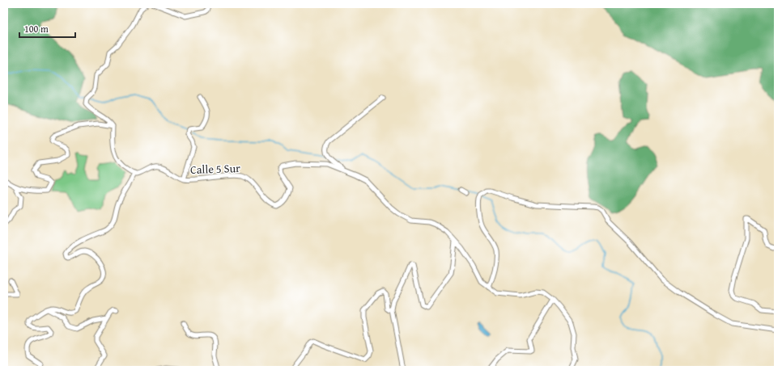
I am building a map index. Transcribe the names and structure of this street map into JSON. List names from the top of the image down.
{
  "streets": {
    "street": ["Calle 5 Sur"]
  },
  "scale_bar": "100 m"
}
